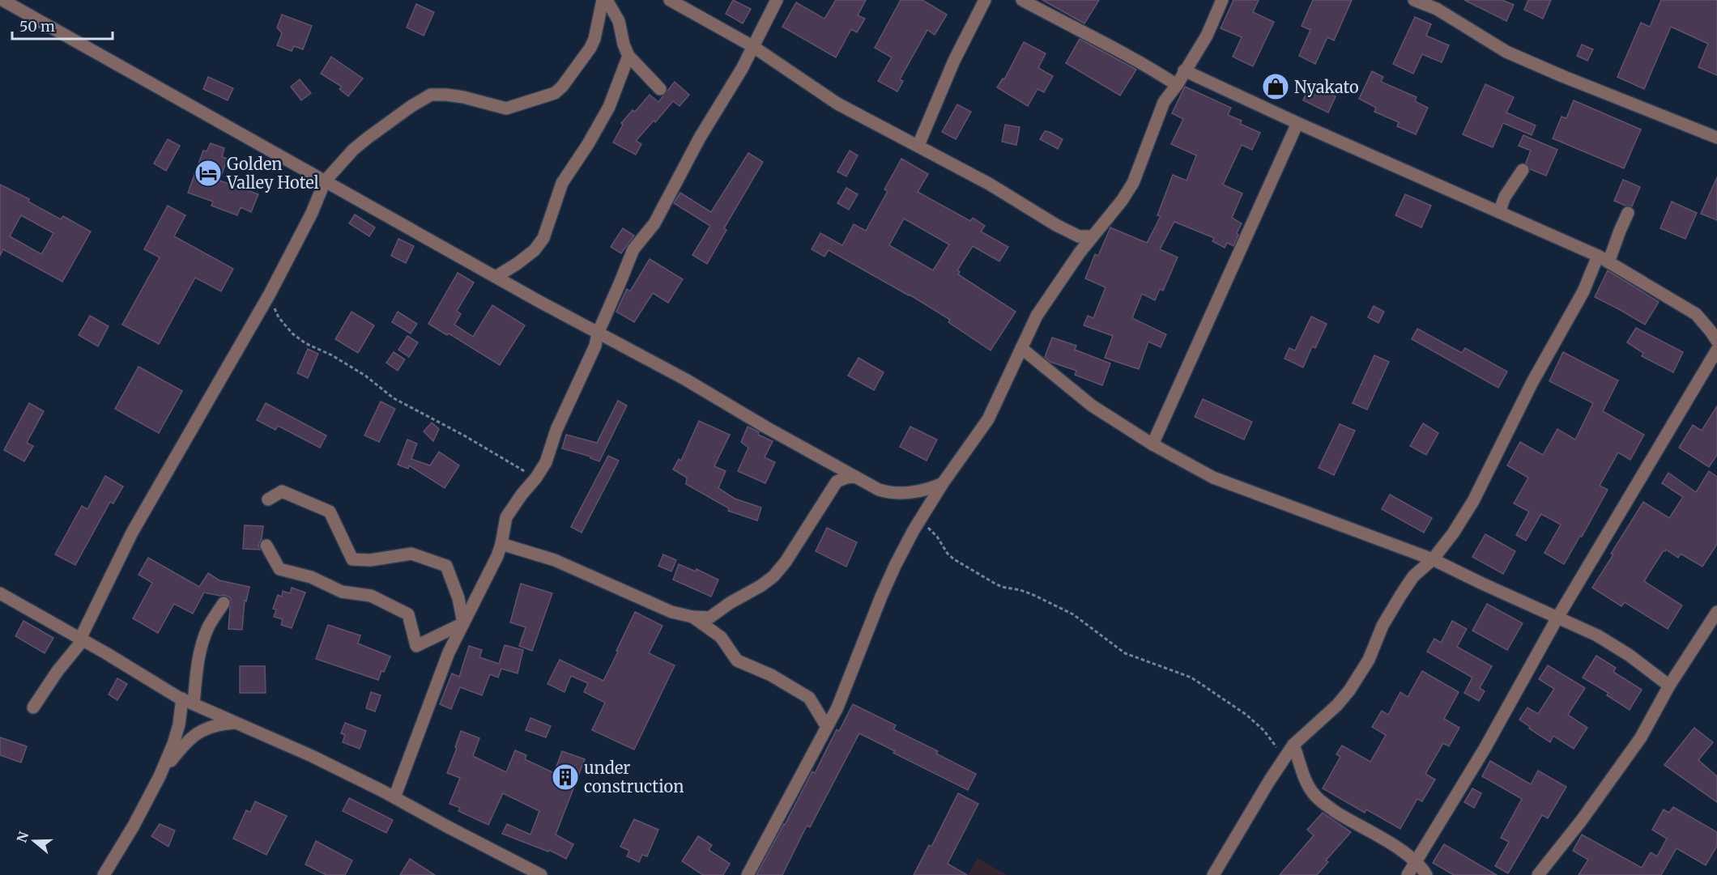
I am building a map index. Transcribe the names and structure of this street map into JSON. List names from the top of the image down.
{
  "places": {
    "shop": ["Nyakato"],
    "hotel": ["Golden Valley Hotel"],
    "building": ["under construction"]
  },
  "scale_bar": "50 m",
  "north": "left"
}
